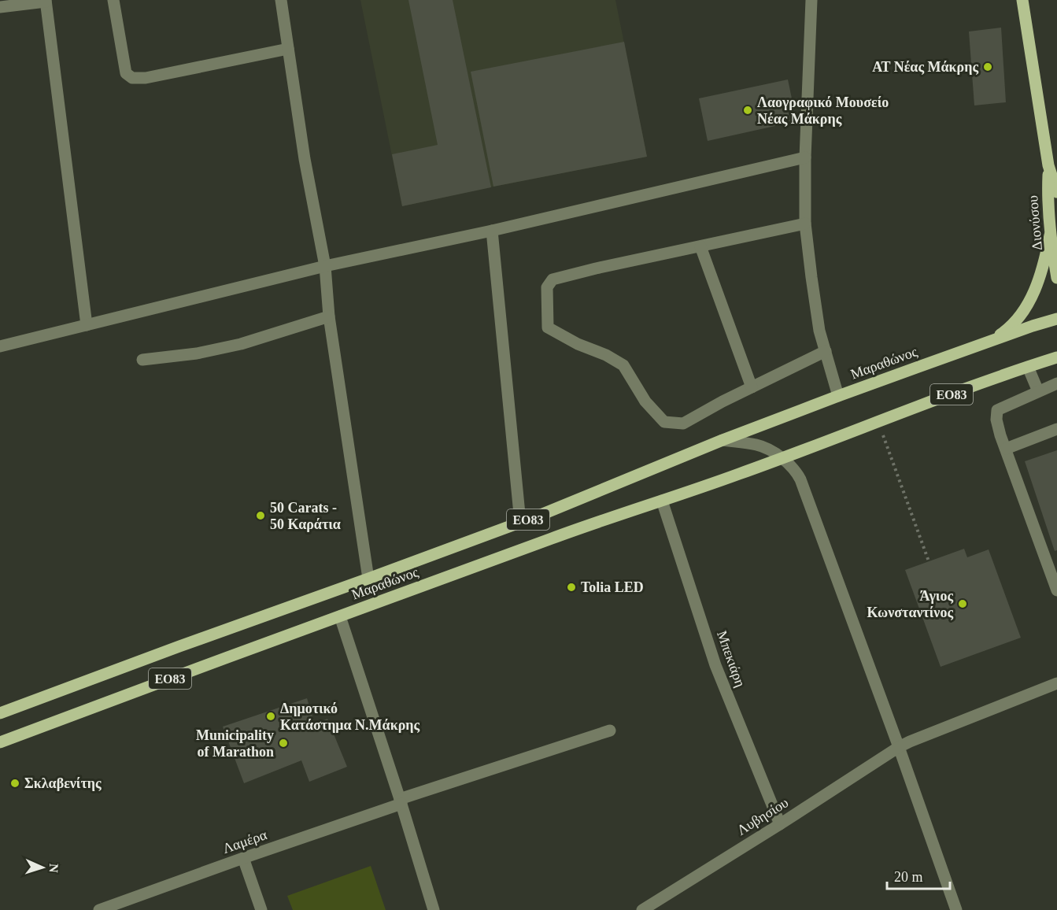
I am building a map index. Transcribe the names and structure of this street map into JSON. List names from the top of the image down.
{
  "streets": {
    "main road": ["Διονύσου", "Μαραθώνος", "ΕΟ83"],
    "street": ["Μπεκιάρη", "Λυβησίου", "Λαμέρα"]
  },
  "crossings": [
    ["Μαραθώνος", "Μπεκιάρη"],
    ["Μπεκιάρη", "Λυβησίου"]
  ],
  "places": [
    "ΑΤ Νέας Μάκρης",
    "Λαογραφικό Μουσείο Νέας Μάκρης",
    "50 Carats - 50 Καράτια",
    "Tolia LED",
    "Άγιος Κωνσταντίνος",
    "Δημοτικό Κατάστημα Ν.Μάκρης",
    "Municipality of Marathon",
    "Σκλαβενίτης"
  ],
  "scale_bar": "20 m",
  "north": "right"
}
